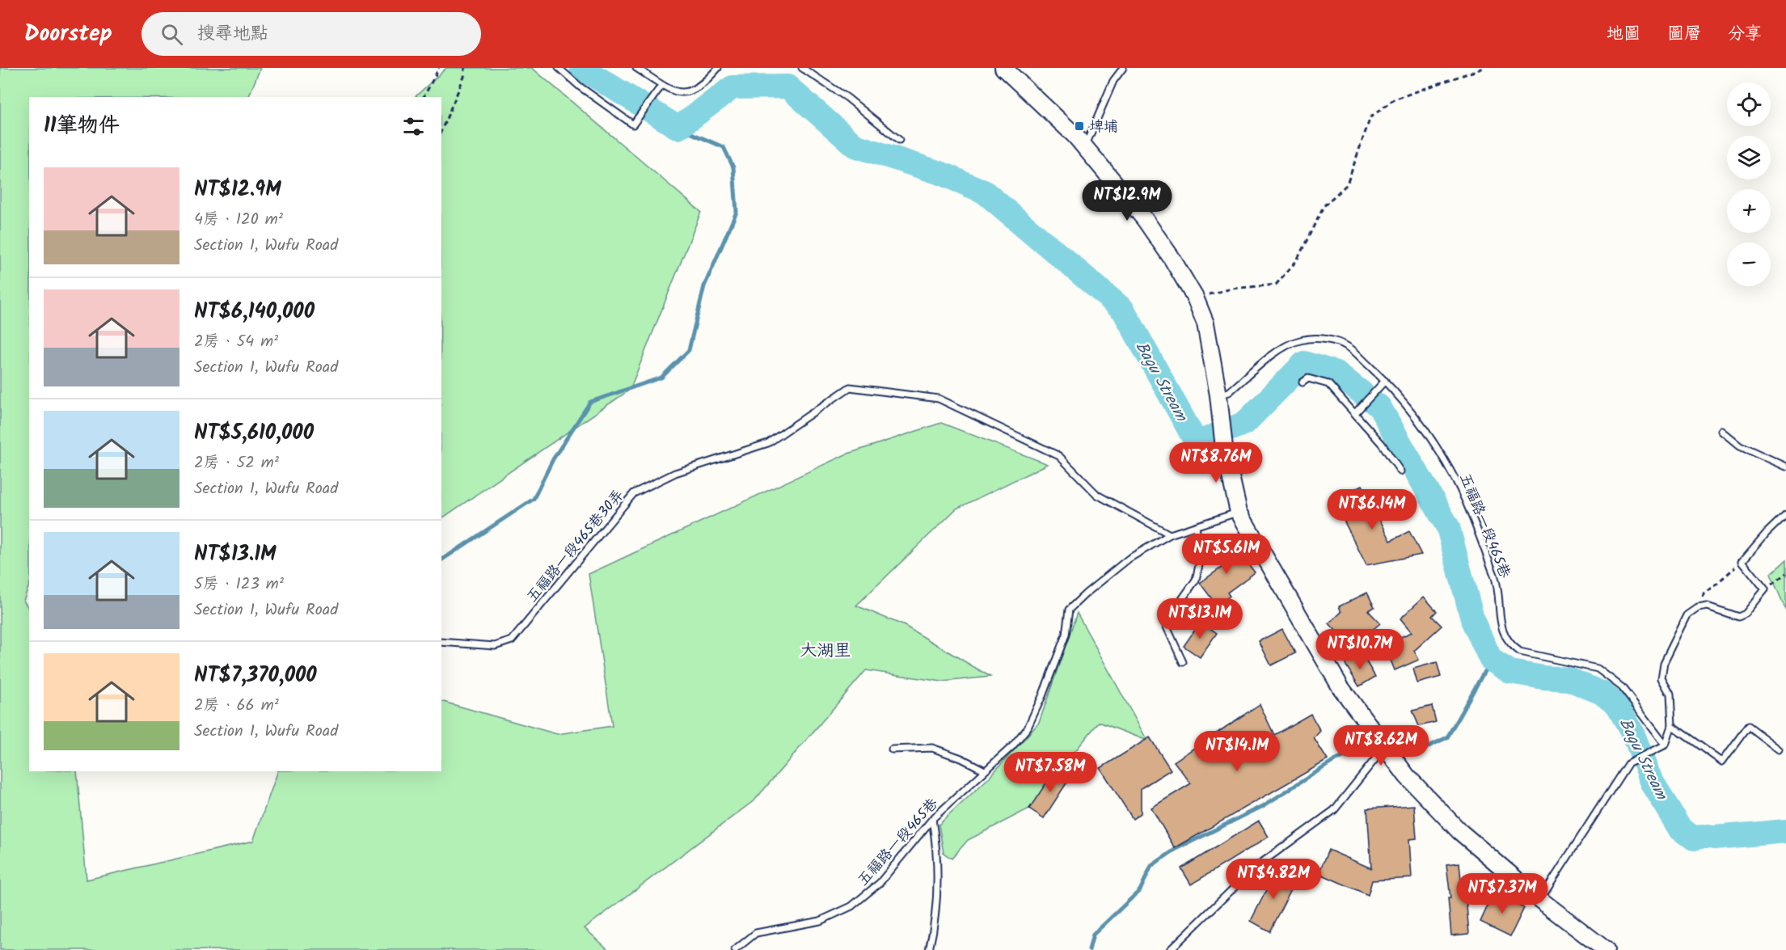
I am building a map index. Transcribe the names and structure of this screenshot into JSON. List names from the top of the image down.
{
  "streets": {
    "lane": ["五福路一段465巷", "五福路一段465巷30弄"]
  },
  "crossings": [
    ["五福路一段465巷", "五福路一段465巷30弄"]
  ],
  "districts": ["大湖里"],
  "water": ["Bagu Stream"],
  "places": {
    "transit": ["埤埔"]
  },
  "page": {
    "header": "Doorstep",
    "search": "搜尋地點",
    "nav": ["地圖", "圖層", "分享"],
    "map_buttons": ["+", "−"],
    "heading": "11筆物件",
    "list": [
      {
        "name": "NT$12.9M",
        "note": "4房 · 120 m² · Section 1, Wufu Road"
      },
      {
        "name": "NT$6,140,000",
        "note": "2房 · 54 m² · Section 1, Wufu Road"
      },
      {
        "name": "NT$5,610,000",
        "note": "2房 · 52 m² · Section 1, Wufu Road"
      },
      {
        "name": "NT$13.1M",
        "note": "5房 · 123 m² · Section 1, Wufu Road"
      },
      {
        "name": "NT$7,370,000",
        "note": "2房 · 66 m² · Section 1, Wufu Road"
      }
    ],
    "price": [
      "NT$12.9M",
      "NT$8.76M",
      "NT$6.14M",
      "NT$5.61M",
      "NT$13.1M",
      "NT$10.7M",
      "NT$8.62M",
      "NT$14.1M",
      "NT$7.58M",
      "NT$4.82M",
      "NT$7.37M"
    ]
  }
}
